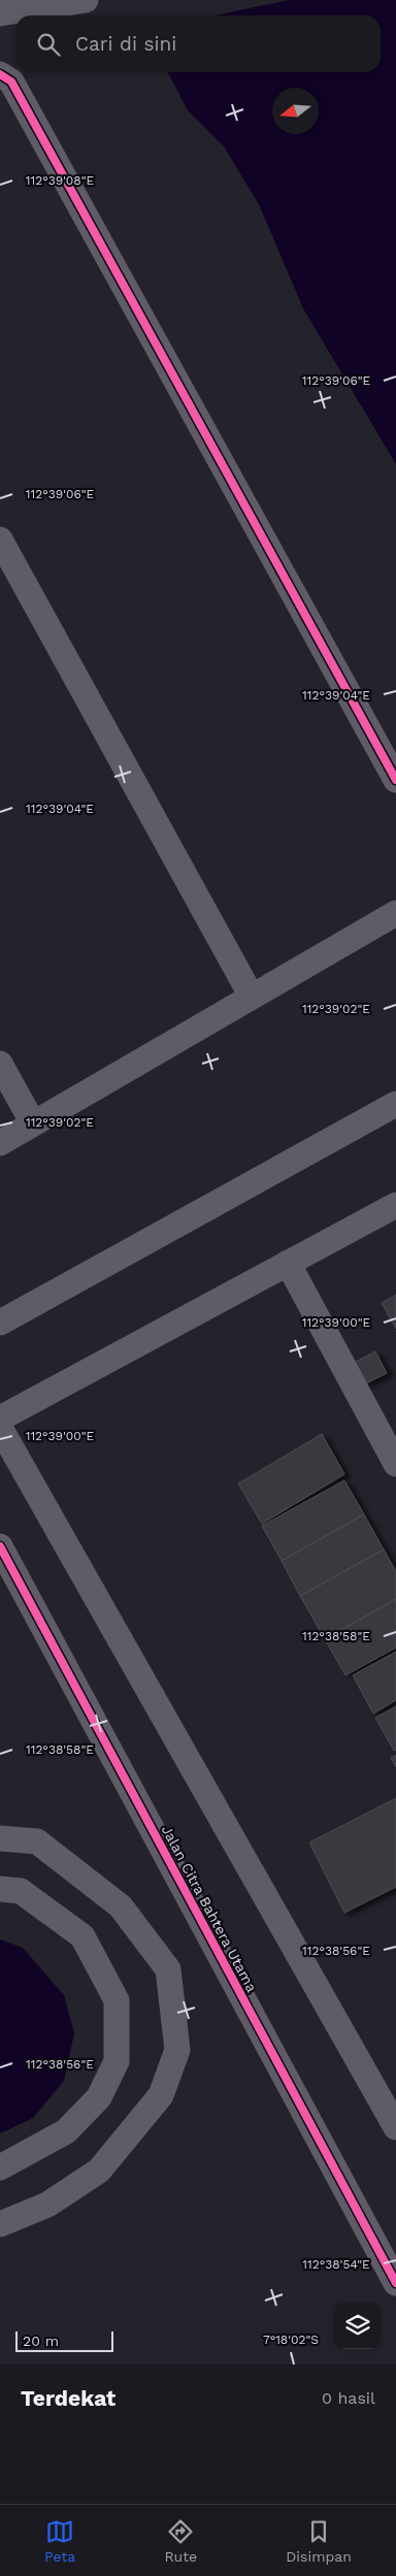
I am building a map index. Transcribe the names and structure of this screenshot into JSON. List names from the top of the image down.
{
  "streets": {
    "street": ["Jalan Citra Bahtera Utama"]
  },
  "scale_bar": "20 m",
  "north": "left",
  "page": {
    "search": "Cari di sini",
    "scale": "20 m",
    "heading": ["Terdekat", "0 hasil"],
    "nav": ["Peta", "Rute", "Disimpan"]
  },
  "coordinates": [
    "112°39'08\"E",
    "112°39'06\"E",
    "112°39'04\"E",
    "112°39'02\"E",
    "112°39'00\"E",
    "112°38'58\"E",
    "112°38'56\"E",
    "112°38'54\"E",
    "7°18'02\"S"
  ]
}
